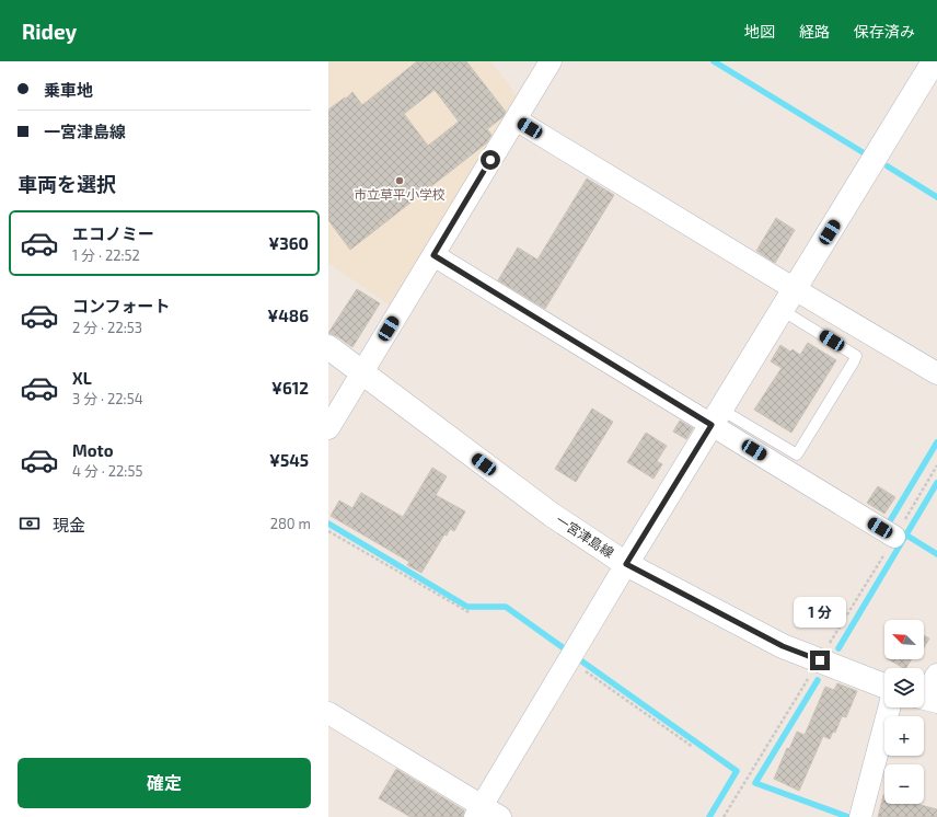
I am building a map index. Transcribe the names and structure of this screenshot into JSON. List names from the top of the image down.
{
  "streets": {
    "main road": ["一宮津島線"]
  },
  "places": ["市立草平小学校"],
  "north": "top left",
  "page": {
    "header": "Ridey",
    "nav": ["地図", "経路", "保存済み"],
    "banner": ["乗車地", "一宮津島線"],
    "heading": "車両を選択",
    "list": [
      {
        "name": "エコノミー",
        "note": "1 分 · 22:52",
        "value": "¥360"
      },
      {
        "name": "コンフォート",
        "note": "2 分 · 22:53",
        "value": "¥486"
      },
      {
        "name": "XL",
        "note": "3 分 · 22:54",
        "value": "¥612"
      },
      {
        "name": "Moto",
        "note": "4 分 · 22:55",
        "value": "¥545"
      }
    ],
    "pay": ["現金", "280 m"],
    "bubble": "1 分",
    "map_buttons": ["+", "−"],
    "buttons": "確定"
  }
}
